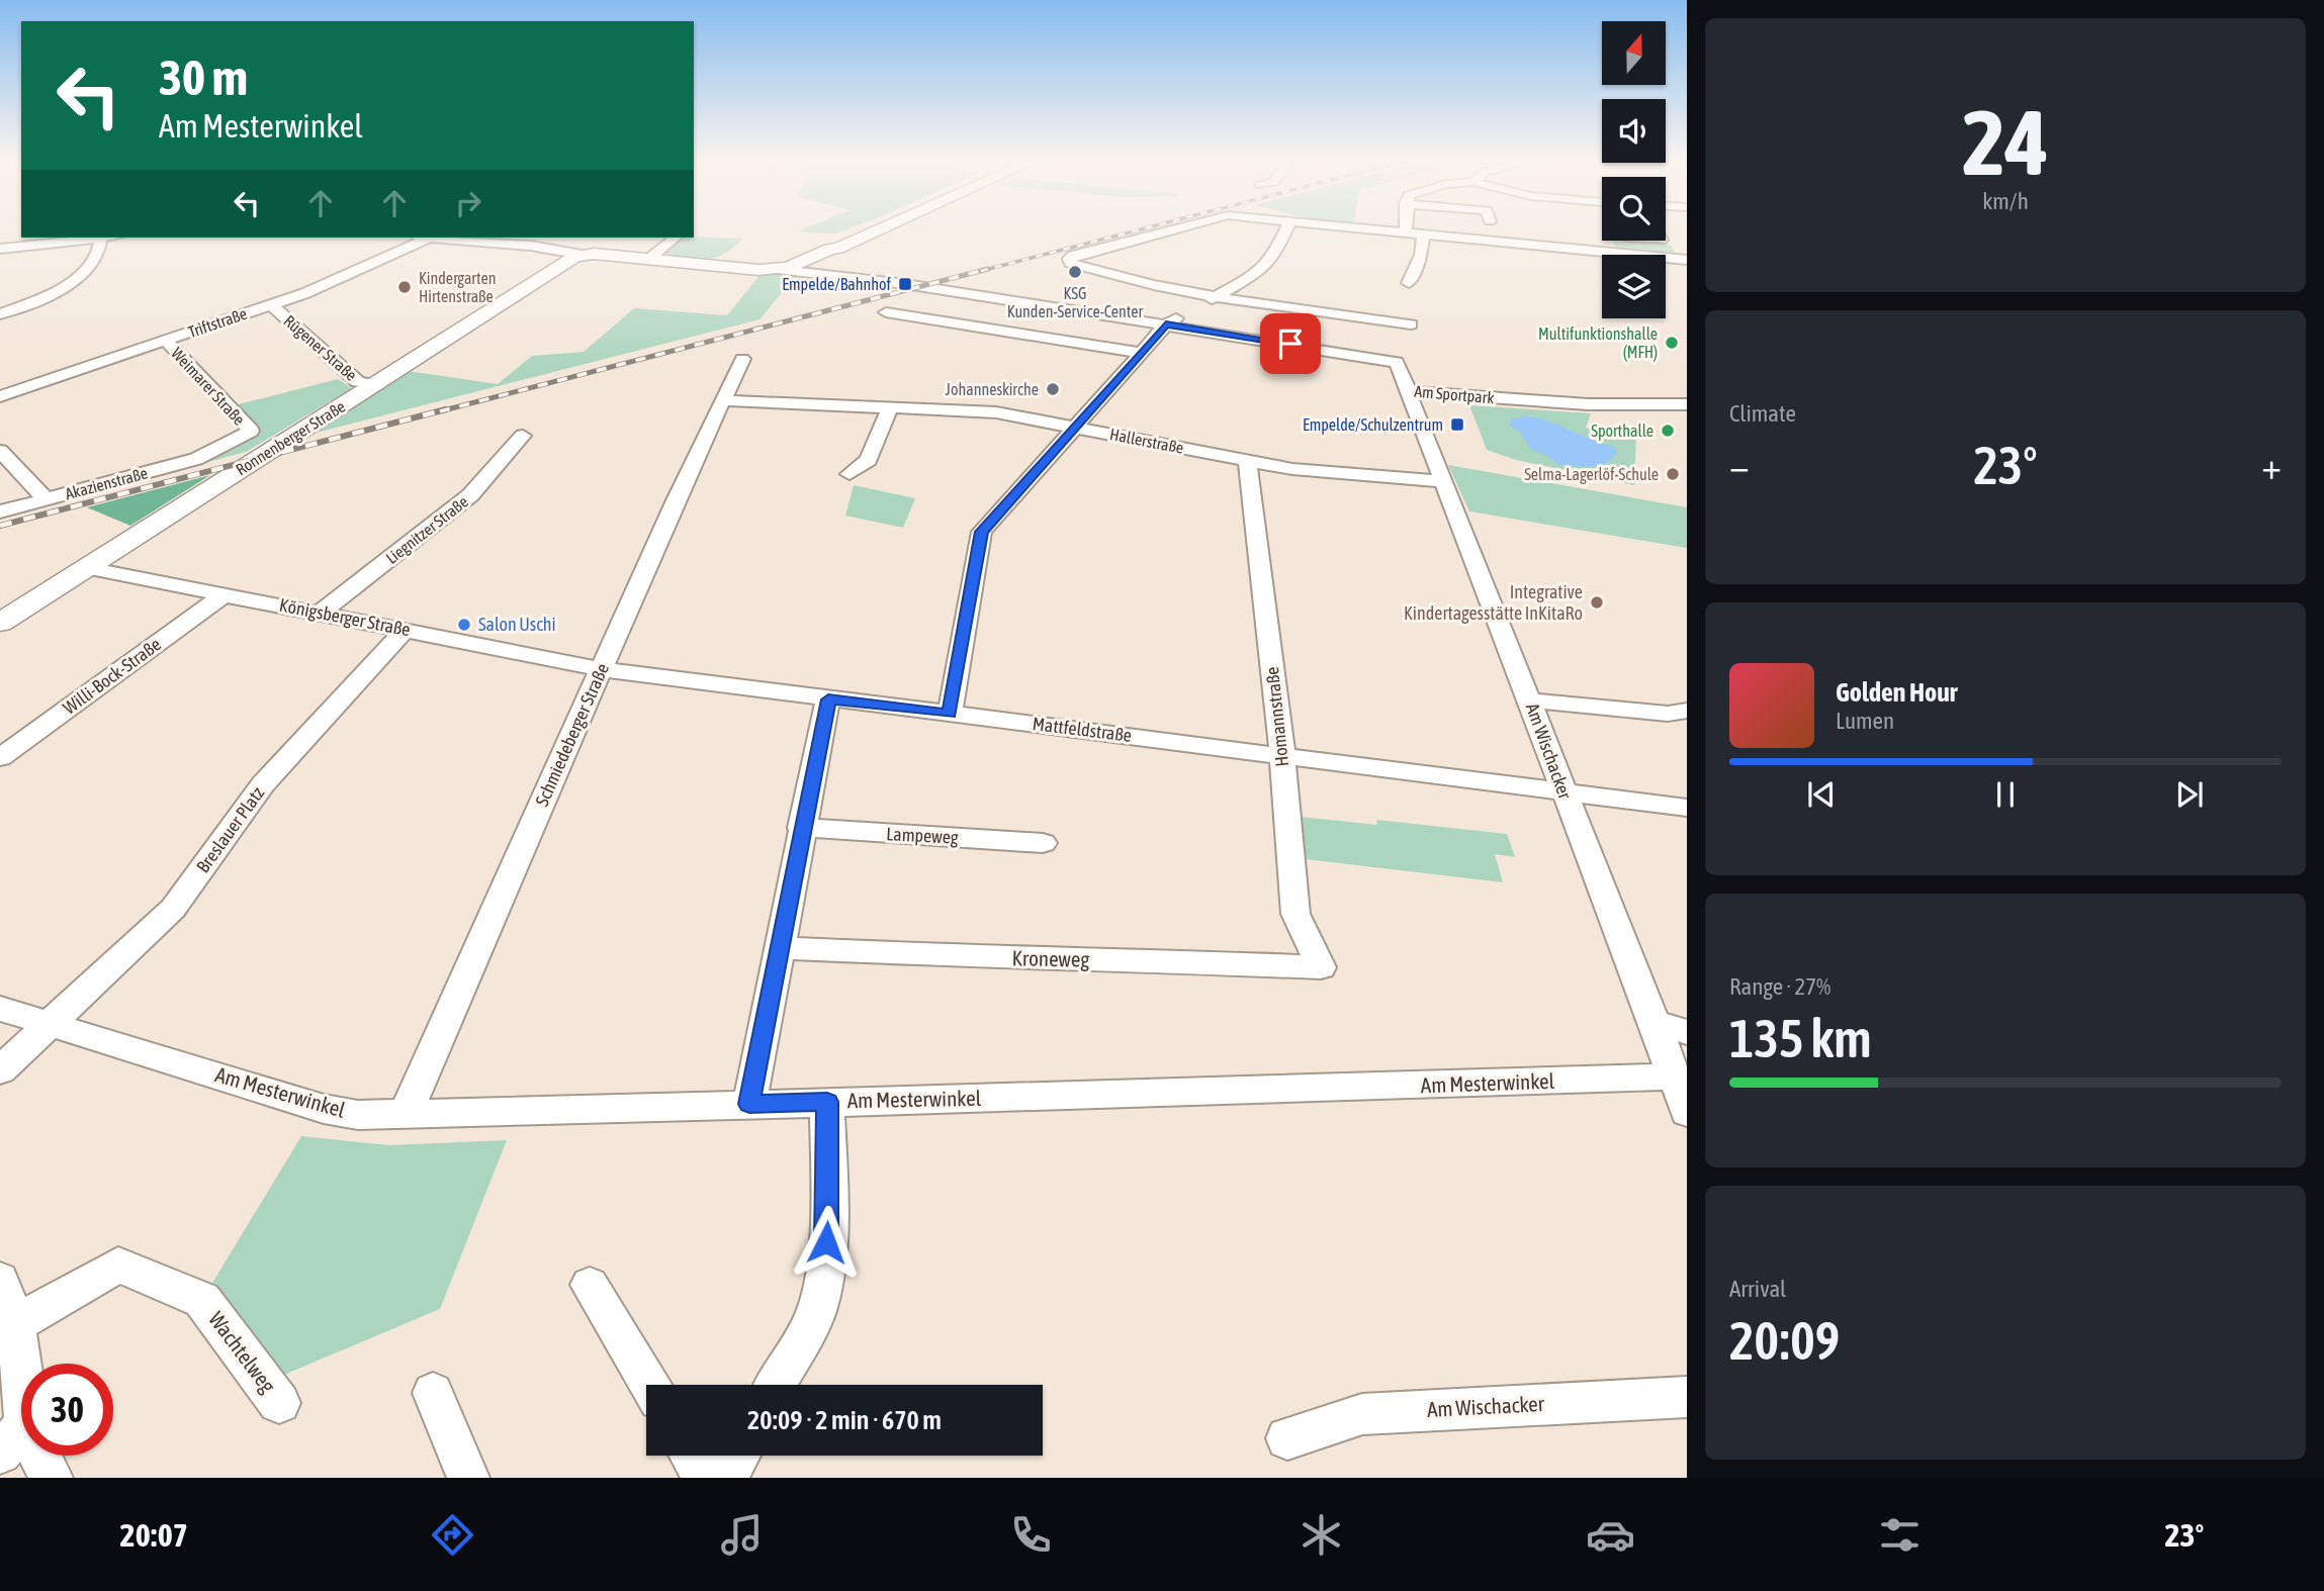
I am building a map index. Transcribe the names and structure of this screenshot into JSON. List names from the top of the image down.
{
  "streets": {
    "street": [
      "Triftstraße",
      "Rügener Straße",
      "Weimarer Straße",
      "Am Sportpark",
      "Ronnenberger Straße",
      "Hallerstraße",
      "Akazienstraße",
      "Liegnitzer Straße",
      "Königsberger Straße",
      "Willi-Bock-Straße",
      "Homannstraße",
      "Mattfeldstraße",
      "Schmiedeberger Straße",
      "Am Wischacker",
      "Breslauer Platz",
      "Lampeweg",
      "Kroneweg",
      "Am Mesterwinkel",
      "Wachtelweg"
    ]
  },
  "crossings": [
    ["Triftstraße", "Rügener Straße"],
    ["Triftstraße", "Weimarer Straße"],
    ["Rügener Straße", "Ronnenberger Straße"],
    ["Weimarer Straße", "Akazienstraße"],
    ["Am Sportpark", "Am Wischacker"],
    ["Ronnenberger Straße", "Königsberger Straße"],
    ["Hallerstraße", "Homannstraße"],
    ["Hallerstraße", "Schmiedeberger Straße"],
    ["Hallerstraße", "Am Wischacker"],
    ["Liegnitzer Straße", "Königsberger Straße"],
    ["Königsberger Straße", "Willi-Bock-Straße"],
    ["Königsberger Straße", "Mattfeldstraße"],
    ["Königsberger Straße", "Schmiedeberger Straße"],
    ["Königsberger Straße", "Breslauer Platz"],
    ["Homannstraße", "Mattfeldstraße"],
    ["Homannstraße", "Kroneweg"],
    ["Mattfeldstraße", "Schmiedeberger Straße"],
    ["Mattfeldstraße", "Am Wischacker"],
    ["Schmiedeberger Straße", "Am Mesterwinkel"],
    ["Am Wischacker", "Am Mesterwinkel"],
    ["Breslauer Platz", "Am Mesterwinkel"]
  ],
  "places": {
    "other": [
      "KSG Kunden-Service-Center",
      "Kindergarten Hirtenstraße",
      "Multifunktionshalle (MFH)",
      "Johanneskirche",
      "Sporthalle",
      "Selma-Lagerlöf-Schule",
      "Integrative Kindertagesstätte InKitaRo",
      "Salon Uschi"
    ],
    "transit": ["Empelde/Bahnhof", "Empelde/Schulzentrum"]
  },
  "north": "top",
  "page": {
    "tile": [
      ["24", "km/h"],
      "Climate",
      ["Range · 27%", "135 km"],
      ["Arrival", "20:09"]
    ],
    "turn": ["30 m", "Am Mesterwinkel"],
    "heat": ["−", "23°", "+"],
    "song": ["Golden Hour", "Lumen"],
    "limit": "30",
    "trip": "20:09 · 2 min · 670 m",
    "tabs": ["20:07", "23°"]
  }
}
